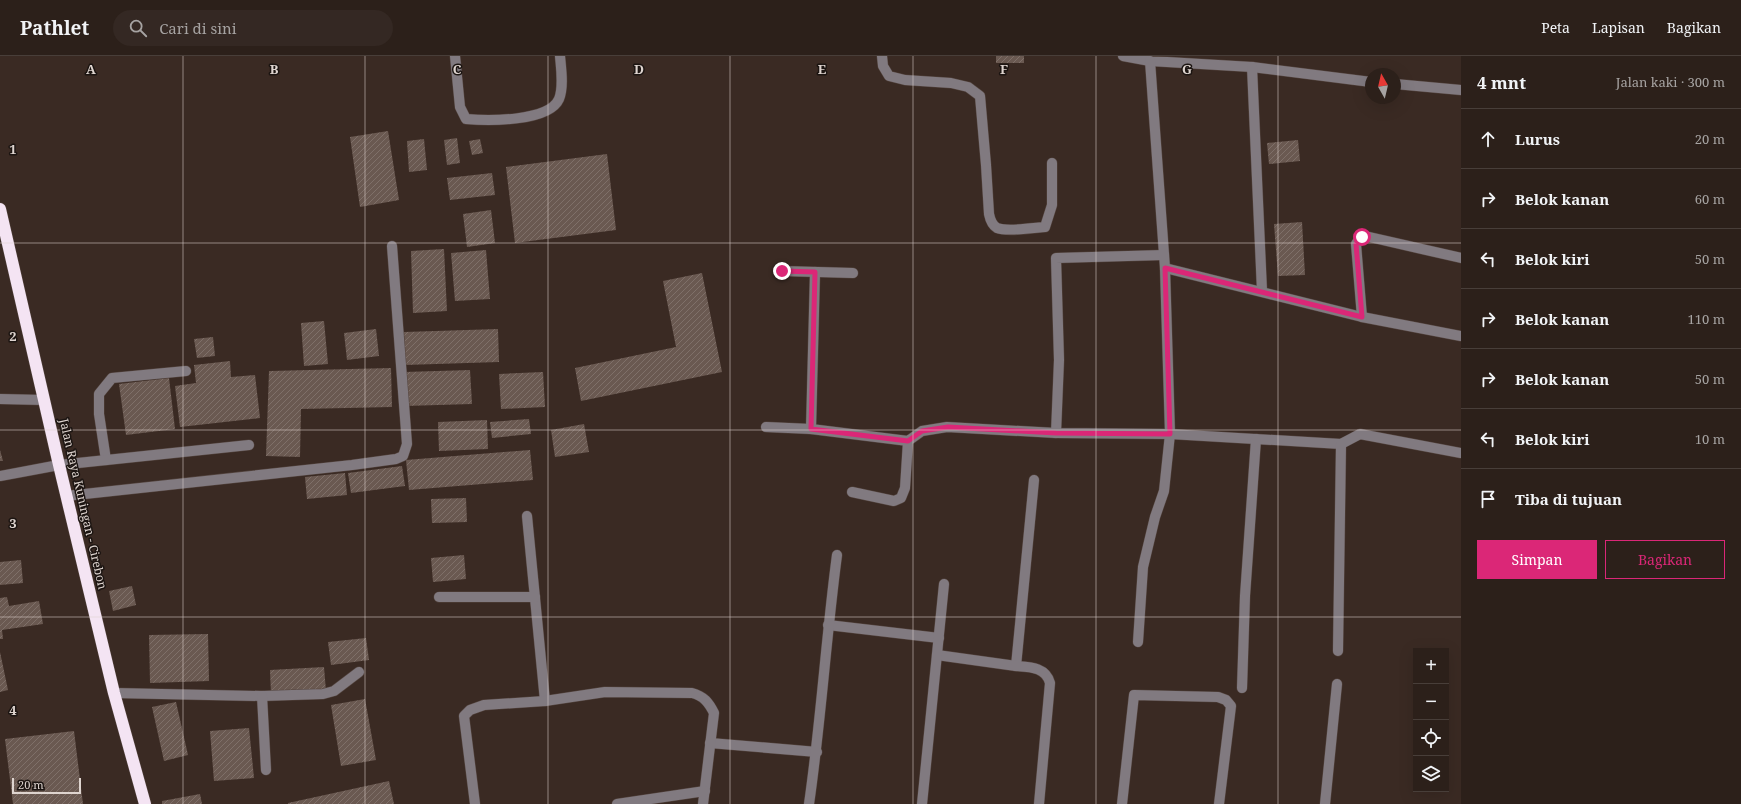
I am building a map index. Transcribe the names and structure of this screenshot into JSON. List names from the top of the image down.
{
  "streets": {
    "highway": ["Jalan Raya Kuningan - Cirebon"]
  },
  "scale_bar": "20 m",
  "north": "top",
  "page": {
    "header": "Pathlet",
    "search": "Cari di sini",
    "nav": ["Peta", "Lapisan", "Bagikan"],
    "heading": ["4 mnt", "Jalan kaki · 300 m"],
    "list": [
      ["Lurus", "20 m"],
      ["Belok kanan", "60 m"],
      ["Belok kiri", "50 m"],
      ["Belok kanan", "110 m"],
      ["Belok kanan", "50 m"],
      ["Belok kiri", "10 m"],
      "Tiba di tujuan"
    ],
    "buttons": ["Simpan", "Bagikan"],
    "map_buttons": ["+", "−"],
    "scale": "20 m"
  },
  "grid": {
    "columns": [
      "A",
      "B",
      "C",
      "D",
      "E",
      "F",
      "G"
    ],
    "rows": [
      "1",
      "2",
      "3",
      "4"
    ]
  }
}
